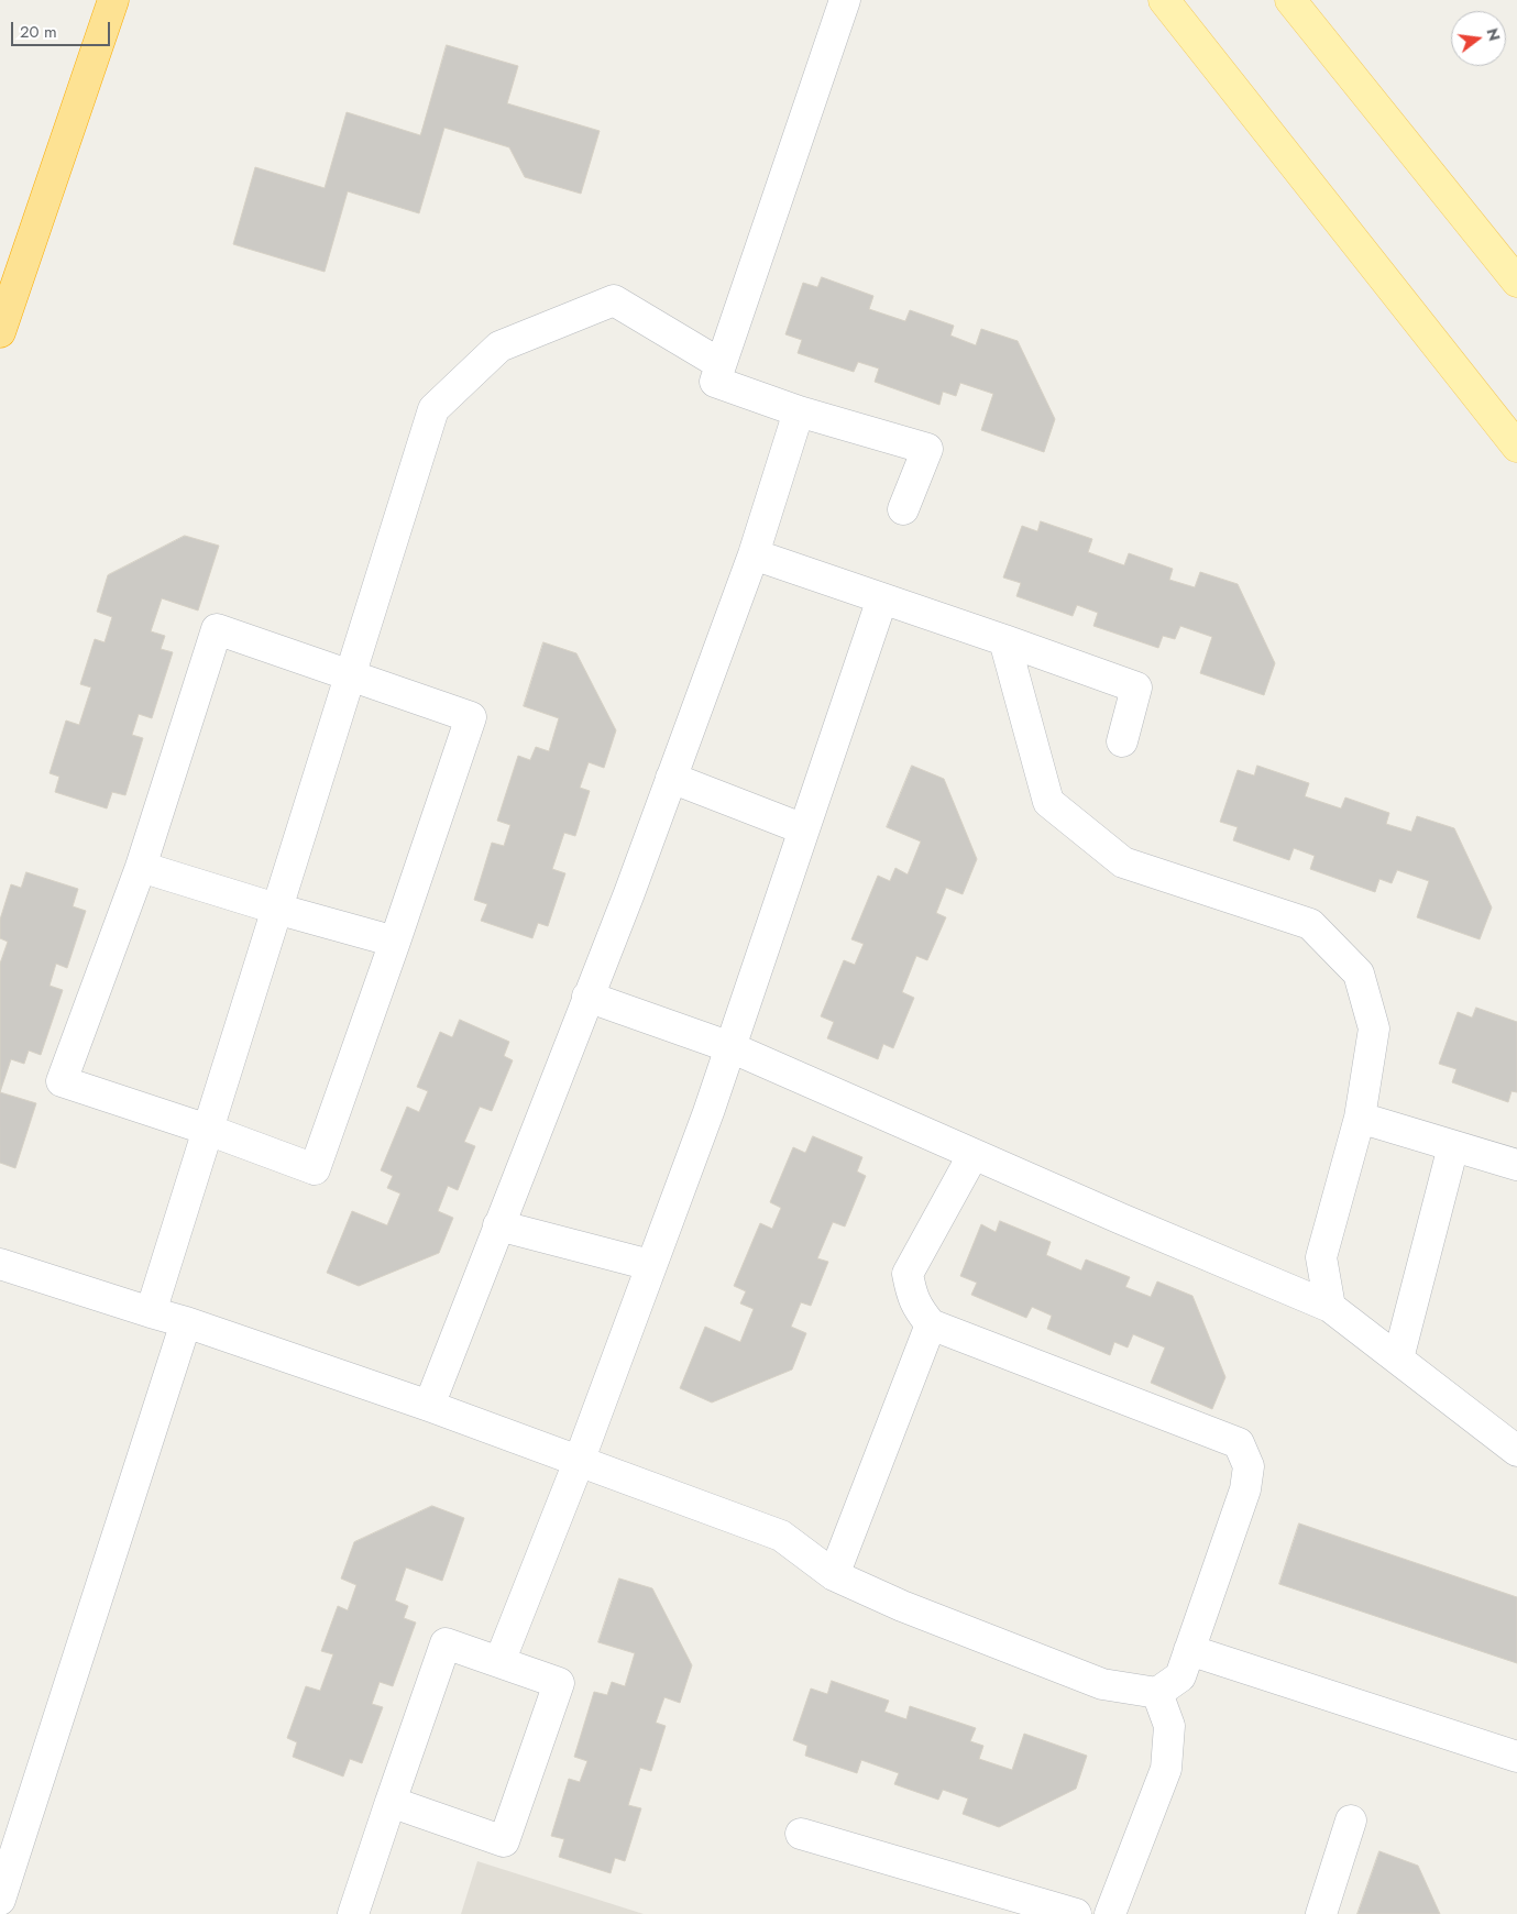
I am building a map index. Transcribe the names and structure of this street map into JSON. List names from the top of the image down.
{
  "scale_bar": "20 m",
  "north": "right"
}
